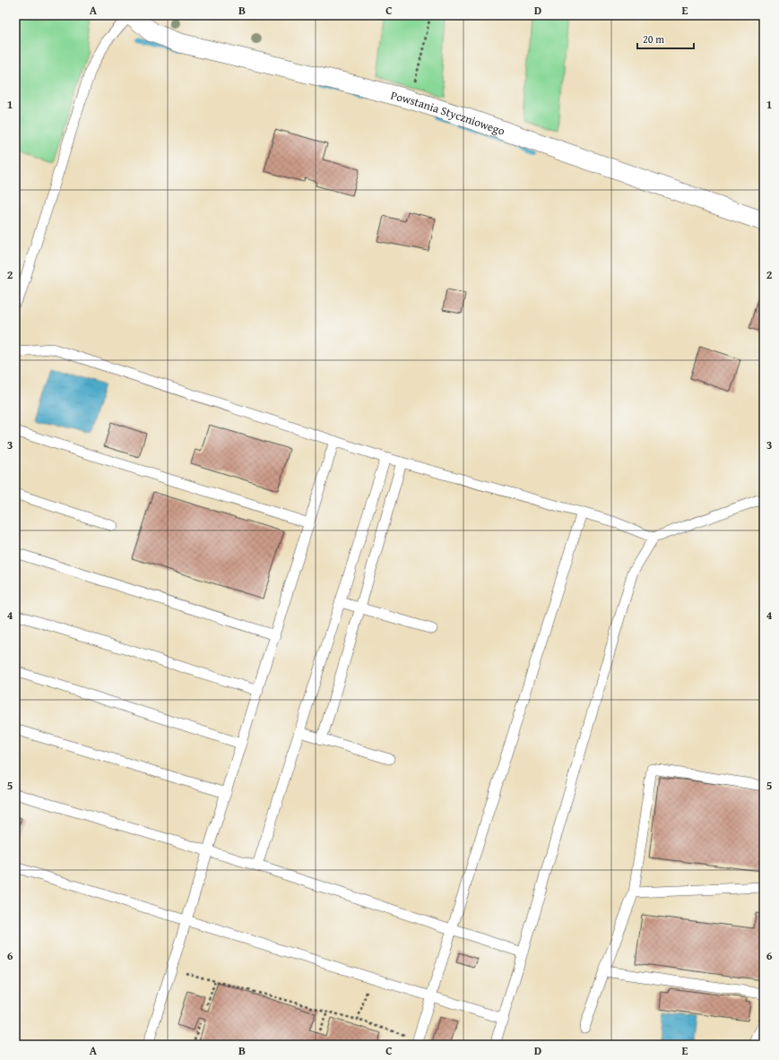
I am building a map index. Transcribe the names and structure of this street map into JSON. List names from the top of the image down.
{
  "streets": {
    "street": ["Powstania Styczniowego"]
  },
  "scale_bar": "20 m",
  "grid": {
    "columns": [
      "A",
      "B",
      "C",
      "D",
      "E"
    ],
    "rows": [
      "1",
      "2",
      "3",
      "4",
      "5",
      "6"
    ]
  }
}
